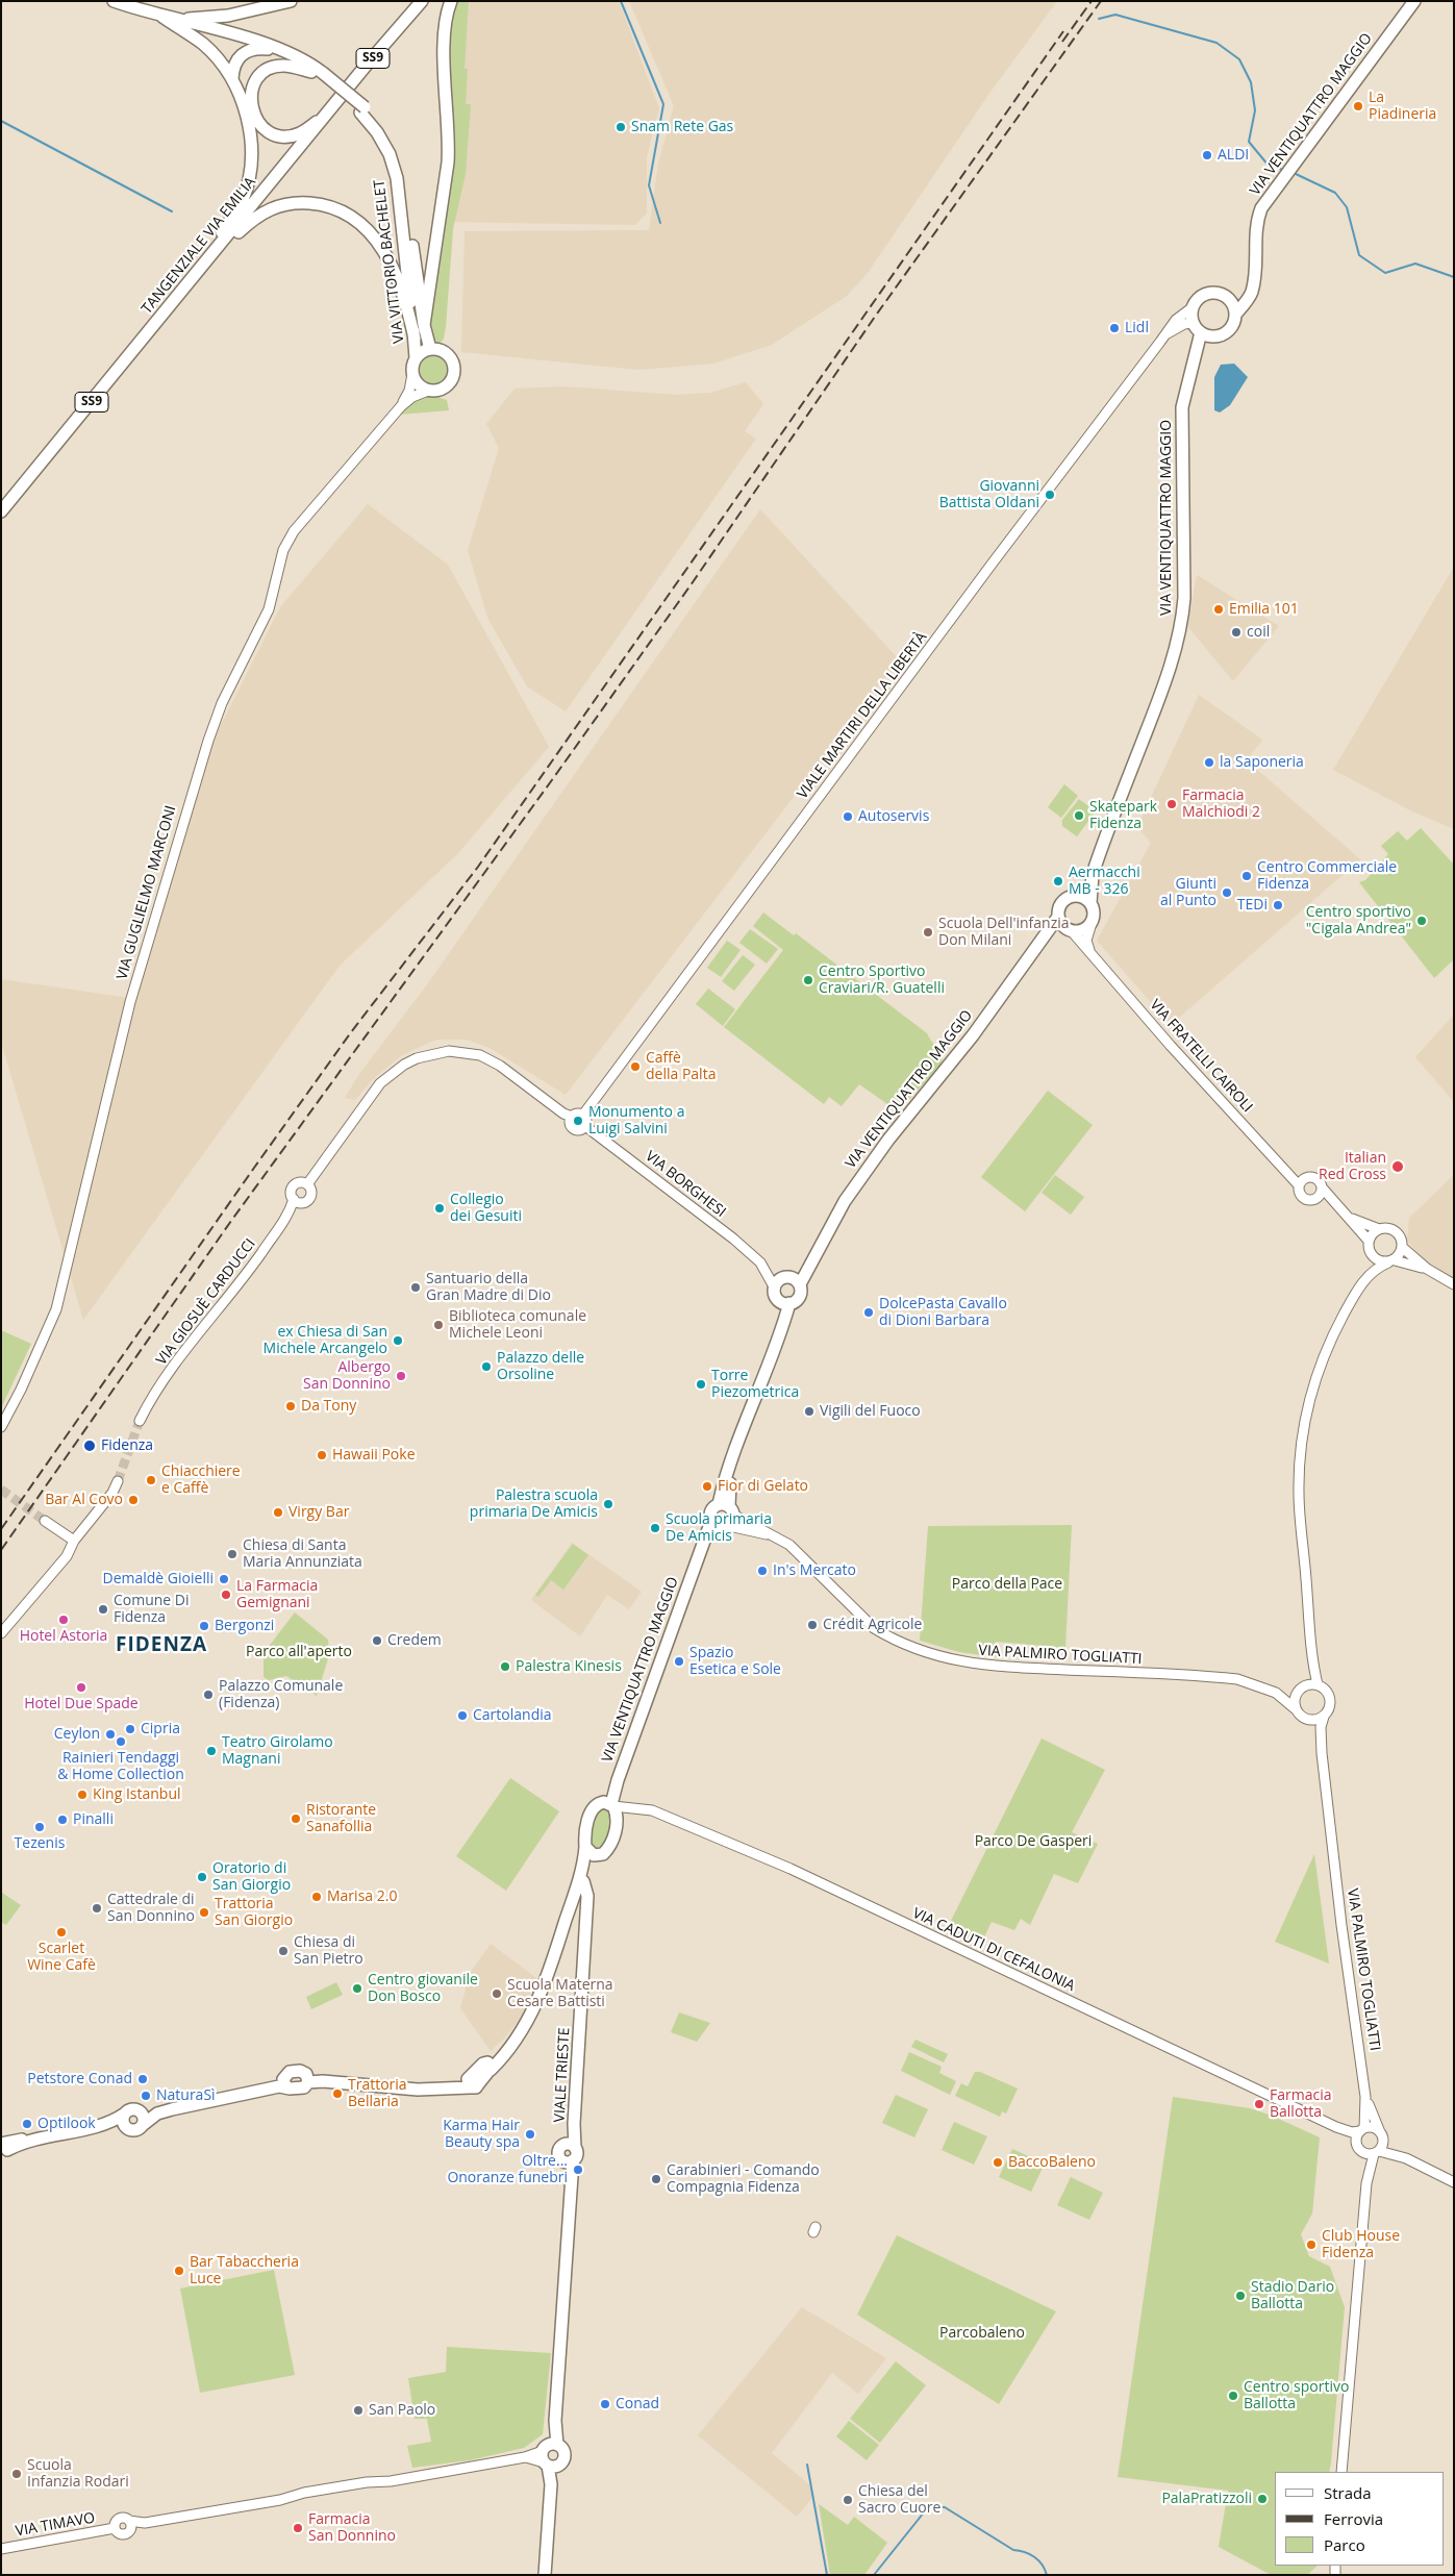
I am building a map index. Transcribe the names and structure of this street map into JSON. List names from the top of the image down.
{
  "streets": {
    "main road": [
      "SS9",
      "VIA VENTIQUATTRO MAGGIO",
      "TANGENZIALE VIA EMILIA",
      "VIA VITTORIO BACHELET",
      "VIALE TRIESTE"
    ],
    "street": [
      "VIALE MARTIRI DELLA LIBERTÀ",
      "VIA GUGLIELMO MARCONI",
      "VIA FRATELLI CAIROLI",
      "VIA BORGHESI",
      "VIA GIOSUÈ CARDUCCI",
      "VIA PALMIRO TOGLIATTI",
      "VIA CADUTI DI CEFALONIA",
      "VIA TIMAVO"
    ]
  },
  "crossings": [
    ["VIA VENTIQUATTRO MAGGIO", "VIALE MARTIRI DELLA LIBERTÀ"],
    ["VIA VENTIQUATTRO MAGGIO", "VIA FRATELLI CAIROLI"],
    ["VIA VENTIQUATTRO MAGGIO", "VIA BORGHESI"],
    ["VIA VENTIQUATTRO MAGGIO", "VIA PALMIRO TOGLIATTI"],
    ["VIA VENTIQUATTRO MAGGIO", "VIA CADUTI DI CEFALONIA"],
    ["VIA VITTORIO BACHELET", "VIA GUGLIELMO MARCONI"],
    ["VIALE MARTIRI DELLA LIBERTÀ", "VIA BORGHESI"],
    ["VIA PALMIRO TOGLIATTI", "VIA CADUTI DI CEFALONIA"]
  ],
  "districts": ["FIDENZA"],
  "parks": [
    "Parco della Pace",
    "Parco all'aperto",
    "Parco De Gasperi",
    "Parcobaleno"
  ],
  "places": [
    "La Piadineria",
    "Snam Rete Gas",
    "ALDI",
    "Lidl",
    "Giovanni Battista Oldani",
    "Emilia 101",
    "coil",
    "la Saponeria",
    "Farmacia Malchiodi 2",
    "Skatepark Fidenza",
    "Autoservis",
    "Centro Commerciale Fidenza",
    "Aermacchi MB - 326",
    "Giunti al Punto",
    "TEDi",
    "Centro sportivo \"Cigala Andrea\"",
    "Scuola Dell'infanzia Don Milani",
    "Centro Sportivo Craviari/R. Guatelli",
    "Caffè della Palta",
    "Monumento a Luigi Salvini",
    "Italian Red Cross",
    "Collegio dei Gesuiti",
    "Santuario della Gran Madre di Dio",
    "DolcePasta Cavallo di Dioni Barbara",
    "Biblioteca comunale Michele Leoni",
    "ex Chiesa di San Michele Arcangelo",
    "Palazzo delle Orsoline",
    "Albergo San Donnino",
    "Torre Piezometrica",
    "Da Tony",
    "Vigili del Fuoco",
    "Fidenza",
    "Hawaii Poke",
    "Chiacchiere e Caffè",
    "Fior di Gelato",
    "Bar Al Covo",
    "Palestra scuola primaria De Amicis",
    "Virgy Bar",
    "Scuola primaria De Amicis",
    "Chiesa di Santa Maria Annunziata",
    "In's Mercato",
    "Demaldè Gioielli",
    "La Farmacia Gemignani",
    "Comune Di Fidenza",
    "Hotel Astoria",
    "Crédit Agricole",
    "Bergonzi",
    "Credem",
    "Spazio Esetica e Sole",
    "Palestra Kinesis",
    "Hotel Due Spade",
    "Palazzo Comunale (Fidenza)",
    "Cartolandia",
    "Cipria",
    "Ceylon",
    "Rainieri Tendaggi & Home Collection",
    "Teatro Girolamo Magnani",
    "King Istanbul",
    "Ristorante Sanafollia",
    "Pinalli",
    "Tezenis",
    "Oratorio di San Giorgio",
    "Marisa 2.0",
    "Cattedrale di San Donnino",
    "Trattoria San Giorgio",
    "Scarlet Wine Cafè",
    "Chiesa di San Pietro",
    "Centro giovanile Don Bosco",
    "Scuola Materna Cesare Battisti",
    "Petstore Conad",
    "Trattoria Bellaria",
    "NaturaSì",
    "Farmacia Ballotta",
    "Optilook",
    "Karma Hair Beauty spa",
    "BaccoBaleno",
    "Oltre... Onoranze funebri",
    "Carabinieri - Comando Compagnia Fidenza",
    "Club House Fidenza",
    "Bar Tabaccheria Luce",
    "Stadio Dario Ballotta",
    "Centro sportivo Ballotta",
    "Conad",
    "San Paolo",
    "Scuola Infanzia Rodari",
    "PalaPratizzoli",
    "Chiesa del Sacro Cuore",
    "Farmacia San Donnino"
  ],
  "legend": ["Strada", "Ferrovia", "Parco"]
}
